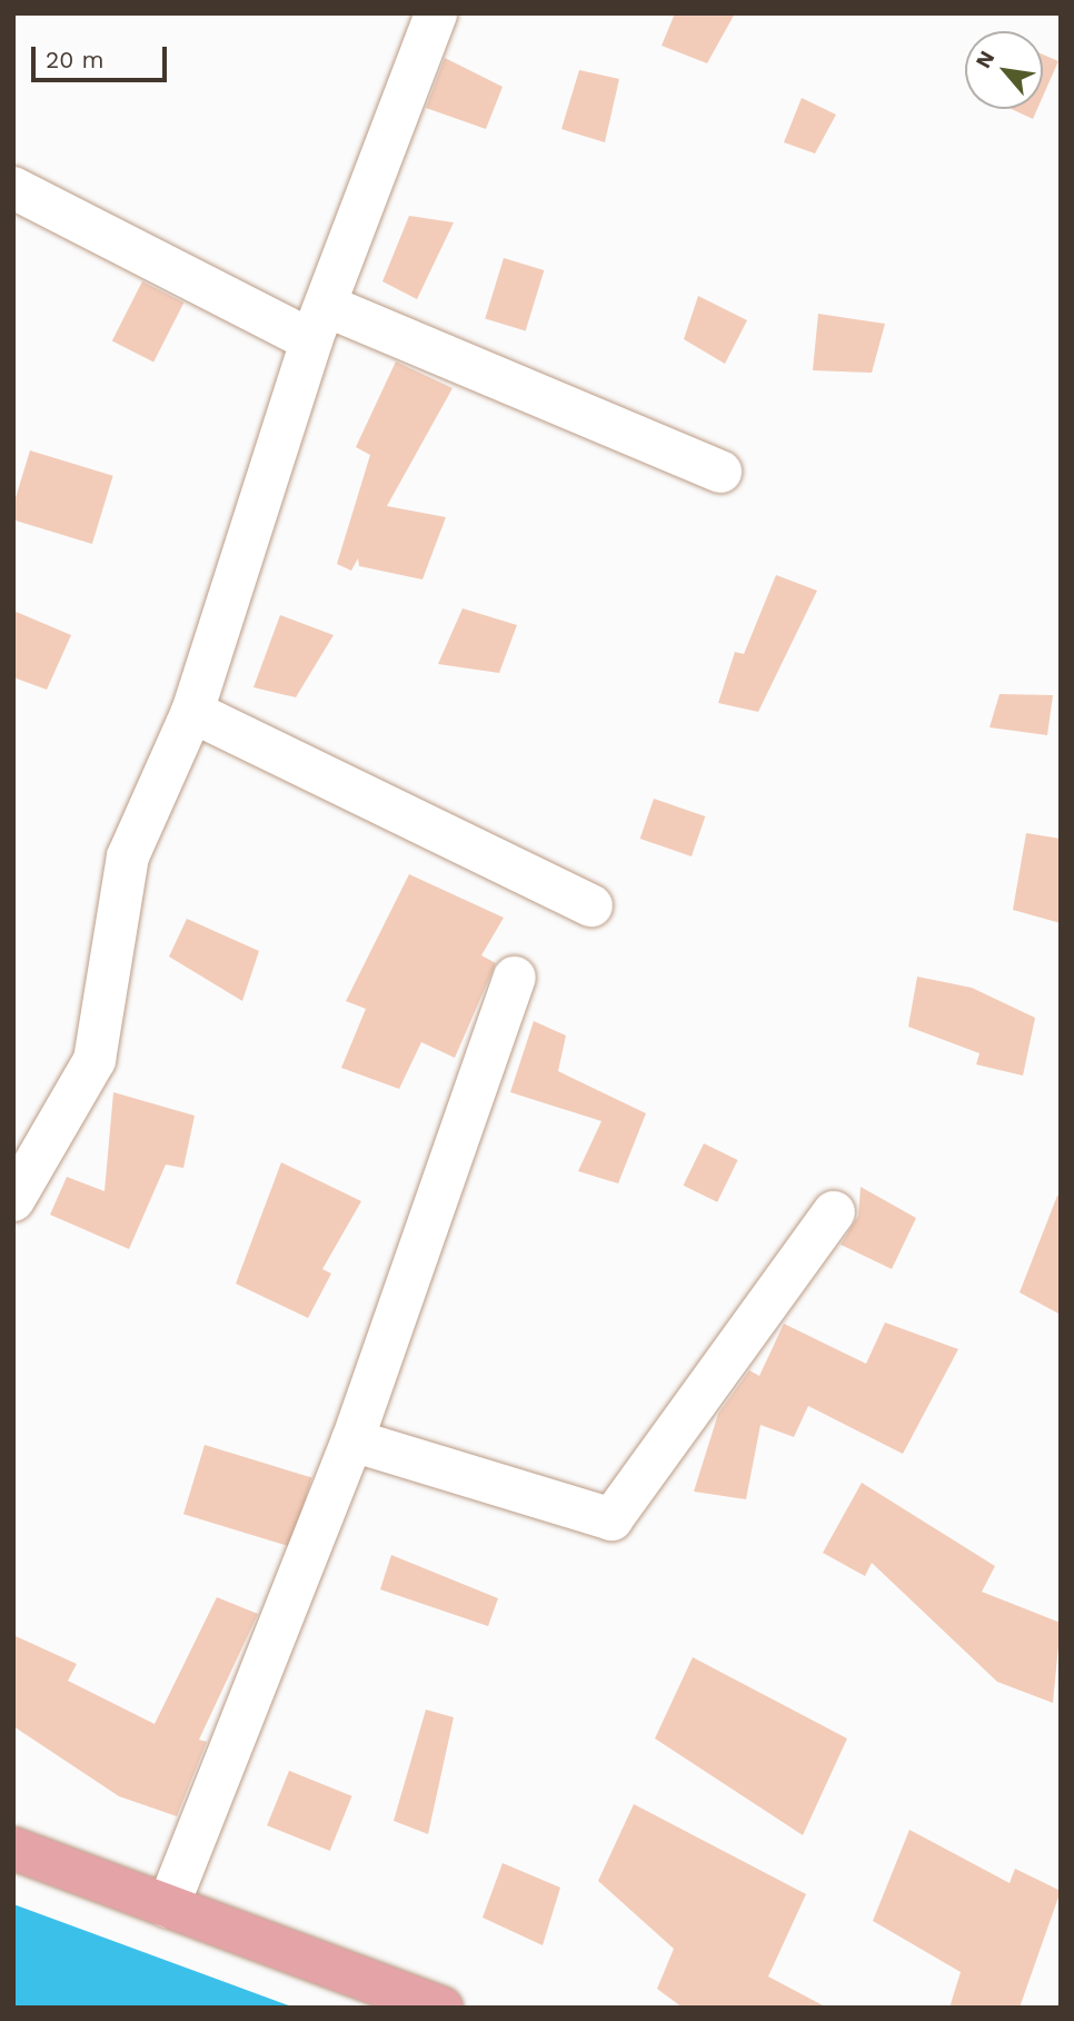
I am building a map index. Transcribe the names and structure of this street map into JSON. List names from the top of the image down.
{
  "scale_bar": "20 m",
  "north": "top left"
}
